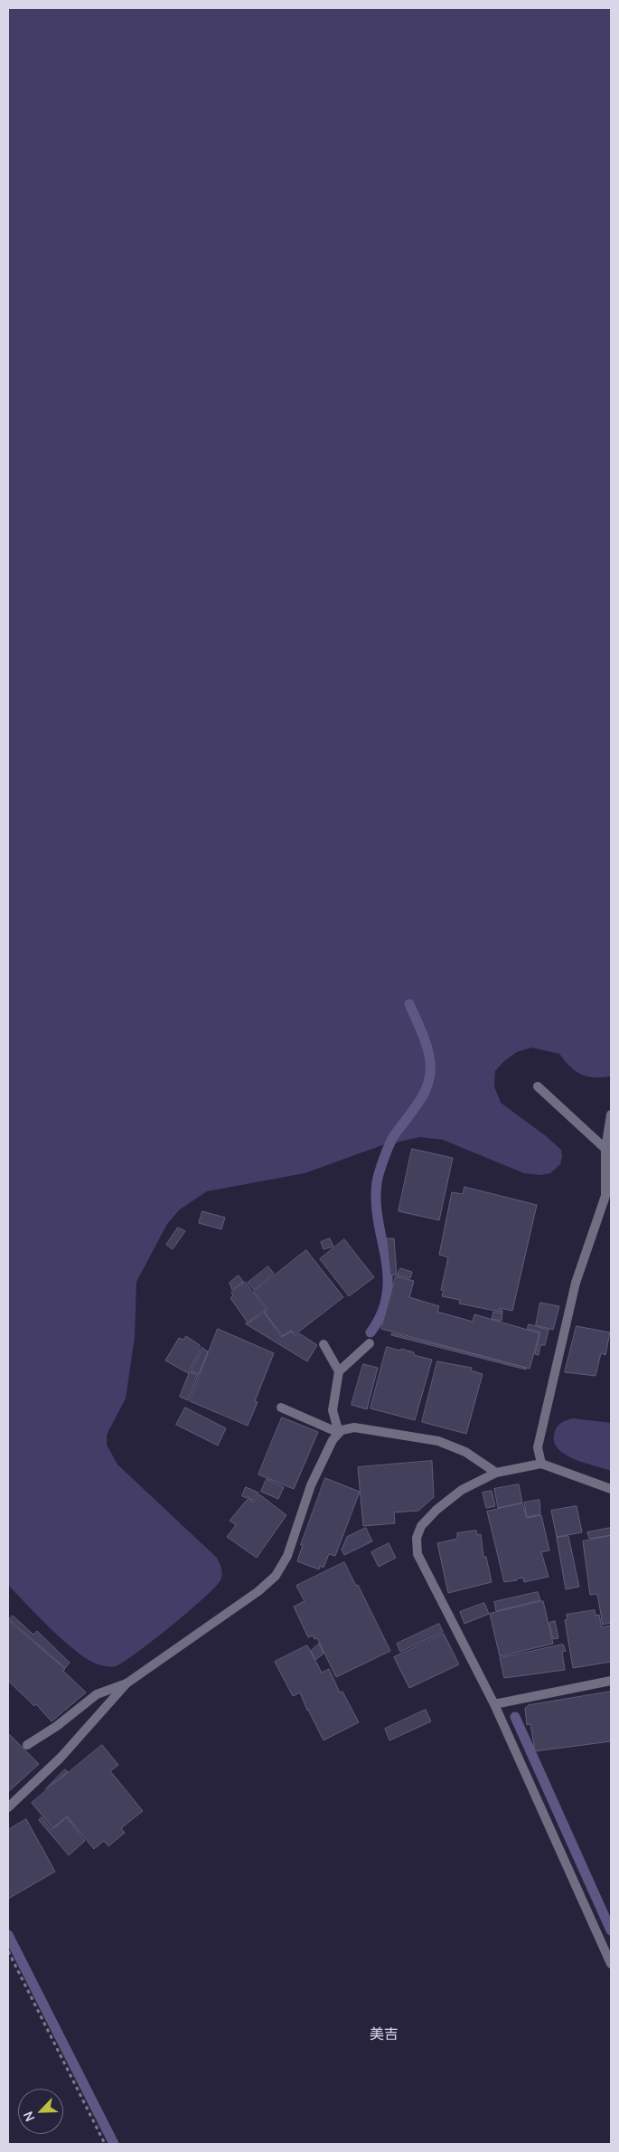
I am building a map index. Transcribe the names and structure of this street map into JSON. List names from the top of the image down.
{
  "districts": ["美吉"],
  "north": "bottom left"
}
